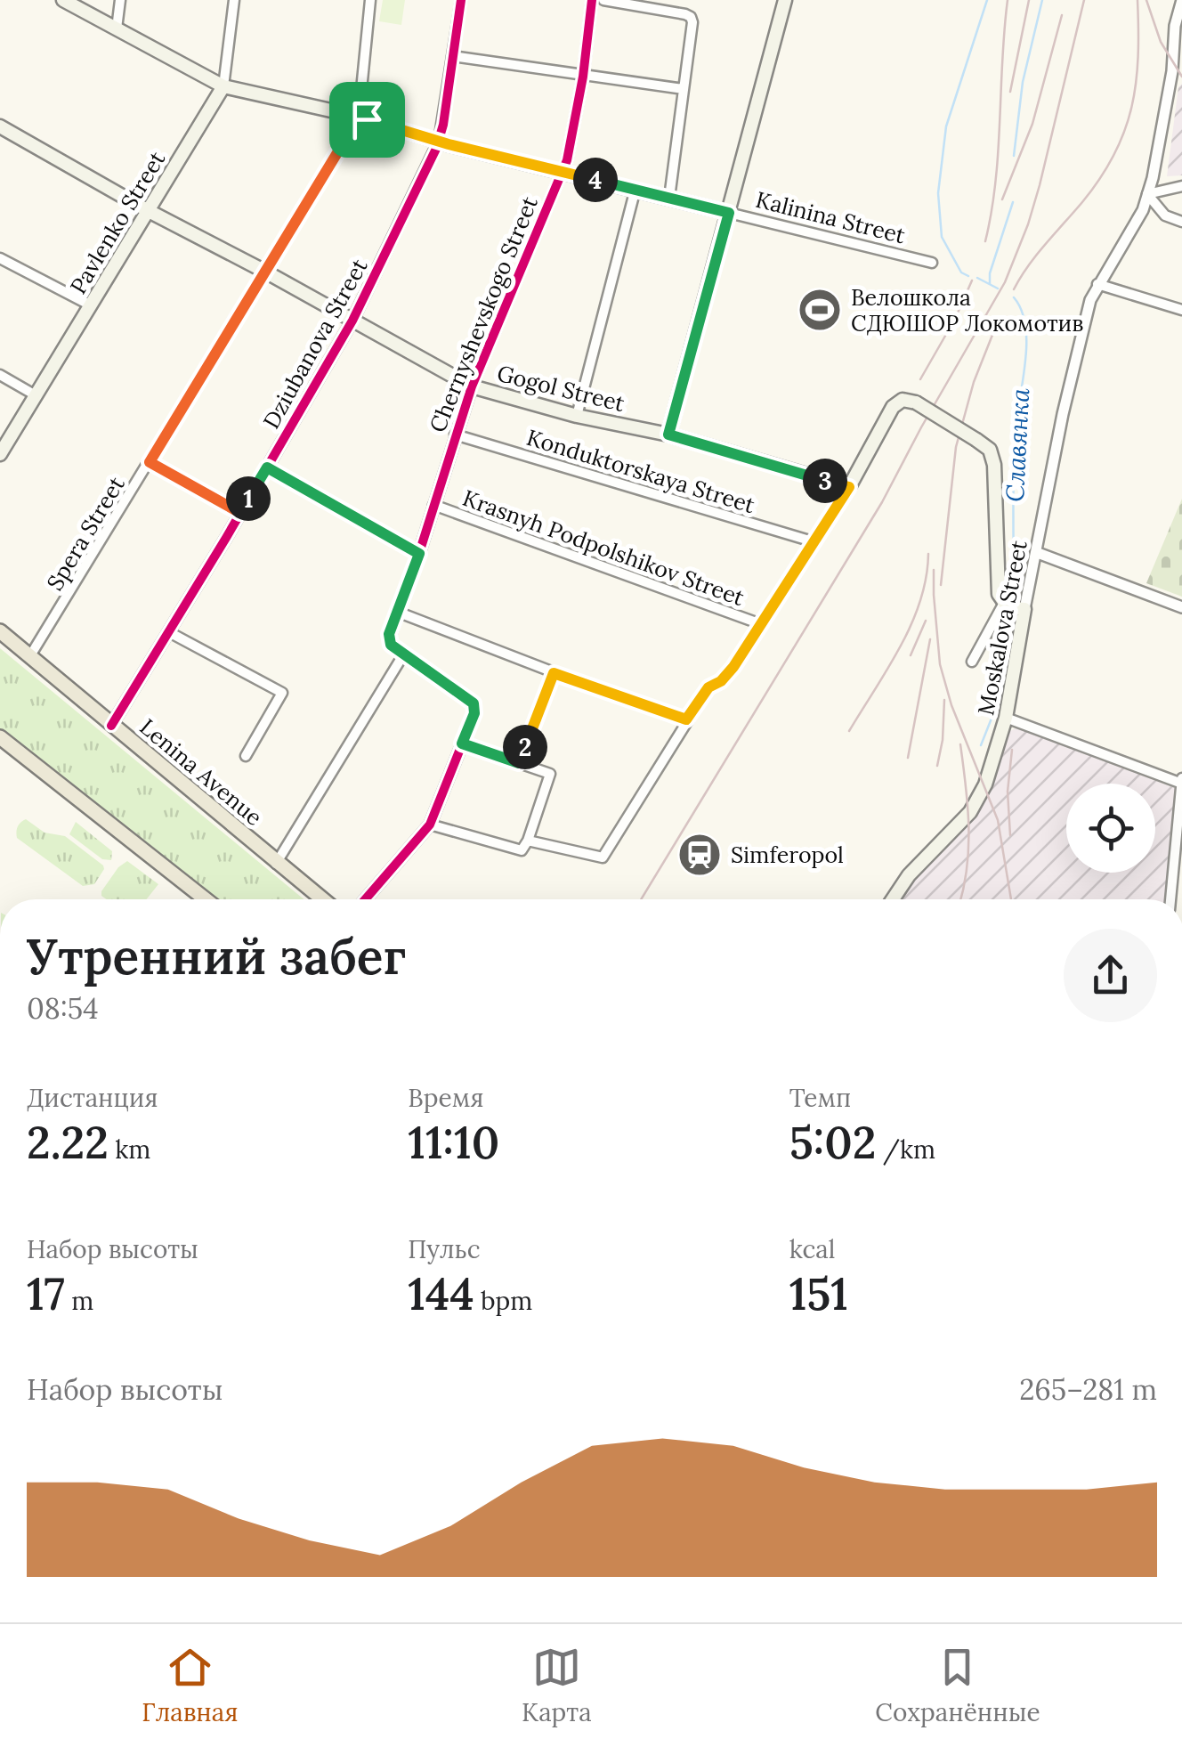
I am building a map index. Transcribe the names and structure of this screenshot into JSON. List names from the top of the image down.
{
  "streets": {
    "main road": [
      "Kalinina Street",
      "Pavlenko Street",
      "Gogol Street",
      "Moskalova Street",
      "Lenina Avenue"
    ],
    "street": [
      "Chernyshevskogo Street",
      "Dziubanova Street",
      "Konduktorskaya Street",
      "Spera Street",
      "Krasnyh Podpolshikov Street"
    ]
  },
  "crossings": [
    ["Kalinina Street", "Pavlenko Street"],
    ["Kalinina Street", "Chernyshevskogo Street"],
    ["Kalinina Street", "Dziubanova Street"],
    ["Kalinina Street", "Spera Street"],
    ["Pavlenko Street", "Gogol Street"],
    ["Chernyshevskogo Street", "Gogol Street"],
    ["Chernyshevskogo Street", "Konduktorskaya Street"],
    ["Chernyshevskogo Street", "Krasnyh Podpolshikov Street"],
    ["Dziubanova Street", "Gogol Street"],
    ["Dziubanova Street", "Lenina Avenue"],
    ["Gogol Street", "Spera Street"],
    ["Spera Street", "Lenina Avenue"]
  ],
  "water": ["Славянка"],
  "places": {
    "sports": ["Велошкола СДЮШОР Локомотив"],
    "station": ["Simferopol"]
  },
  "page": {
    "pins": [
      "4",
      "3",
      "1",
      "2"
    ],
    "heading": ["Утренний забег", "08:54"],
    "stats": [
      ["Дистанция", "2.22 km"],
      ["Время", "11:10"],
      ["Темп", "5:02 /km"],
      ["Набор высоты", "17 m"],
      ["Пульс", "144 bpm"],
      ["kcal", "151"]
    ],
    "chart": ["Набор высоты", "265–281 m"],
    "tabs": ["Главная", "Карта", "Сохранённые"]
  }
}
